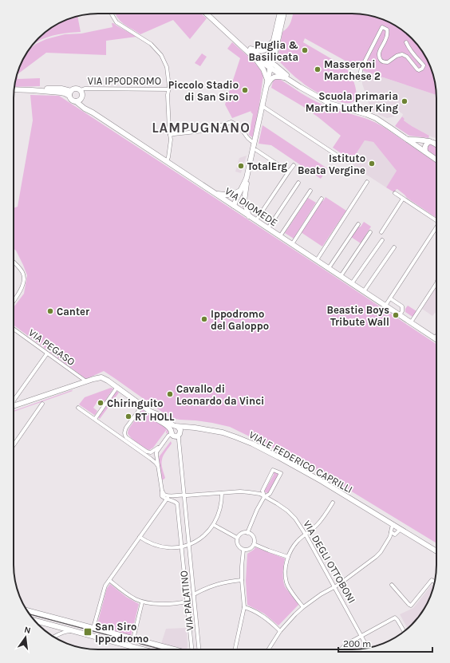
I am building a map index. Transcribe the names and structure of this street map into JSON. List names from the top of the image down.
{
  "streets": {
    "street": [
      "VIA IPPODROMO",
      "VIA DIOMEDE",
      "VIA PEGASO",
      "VIALE FEDERICO CAPRILLI",
      "VIA DEGLI OTTOBONI",
      "VIA PALATINO"
    ]
  },
  "crossings": [
    ["VIA IPPODROMO", "VIA DIOMEDE"],
    ["VIALE FEDERICO CAPRILLI", "VIA PALATINO"],
    ["VIA DEGLI OTTOBONI", "VIA PALATINO"]
  ],
  "districts": ["LAMPUGNANO"],
  "places": {
    "other": [
      "Puglia & Basilicata",
      "Masseroni Marchese 2",
      "Piccolo Stadio di San Siro",
      "Scuola primaria Martin Luther King",
      "Istituto Beata Vergine",
      "TotalErg",
      "Canter",
      "Beastie Boys Tribute Wall",
      "Ippodromo del Galoppo",
      "Cavallo di Leonardo da Vinci",
      "Chiringuito",
      "RT HOLL"
    ],
    "transit": ["San Siro Ippodromo"]
  },
  "scale_bar": "200 m",
  "north": "top"
}
